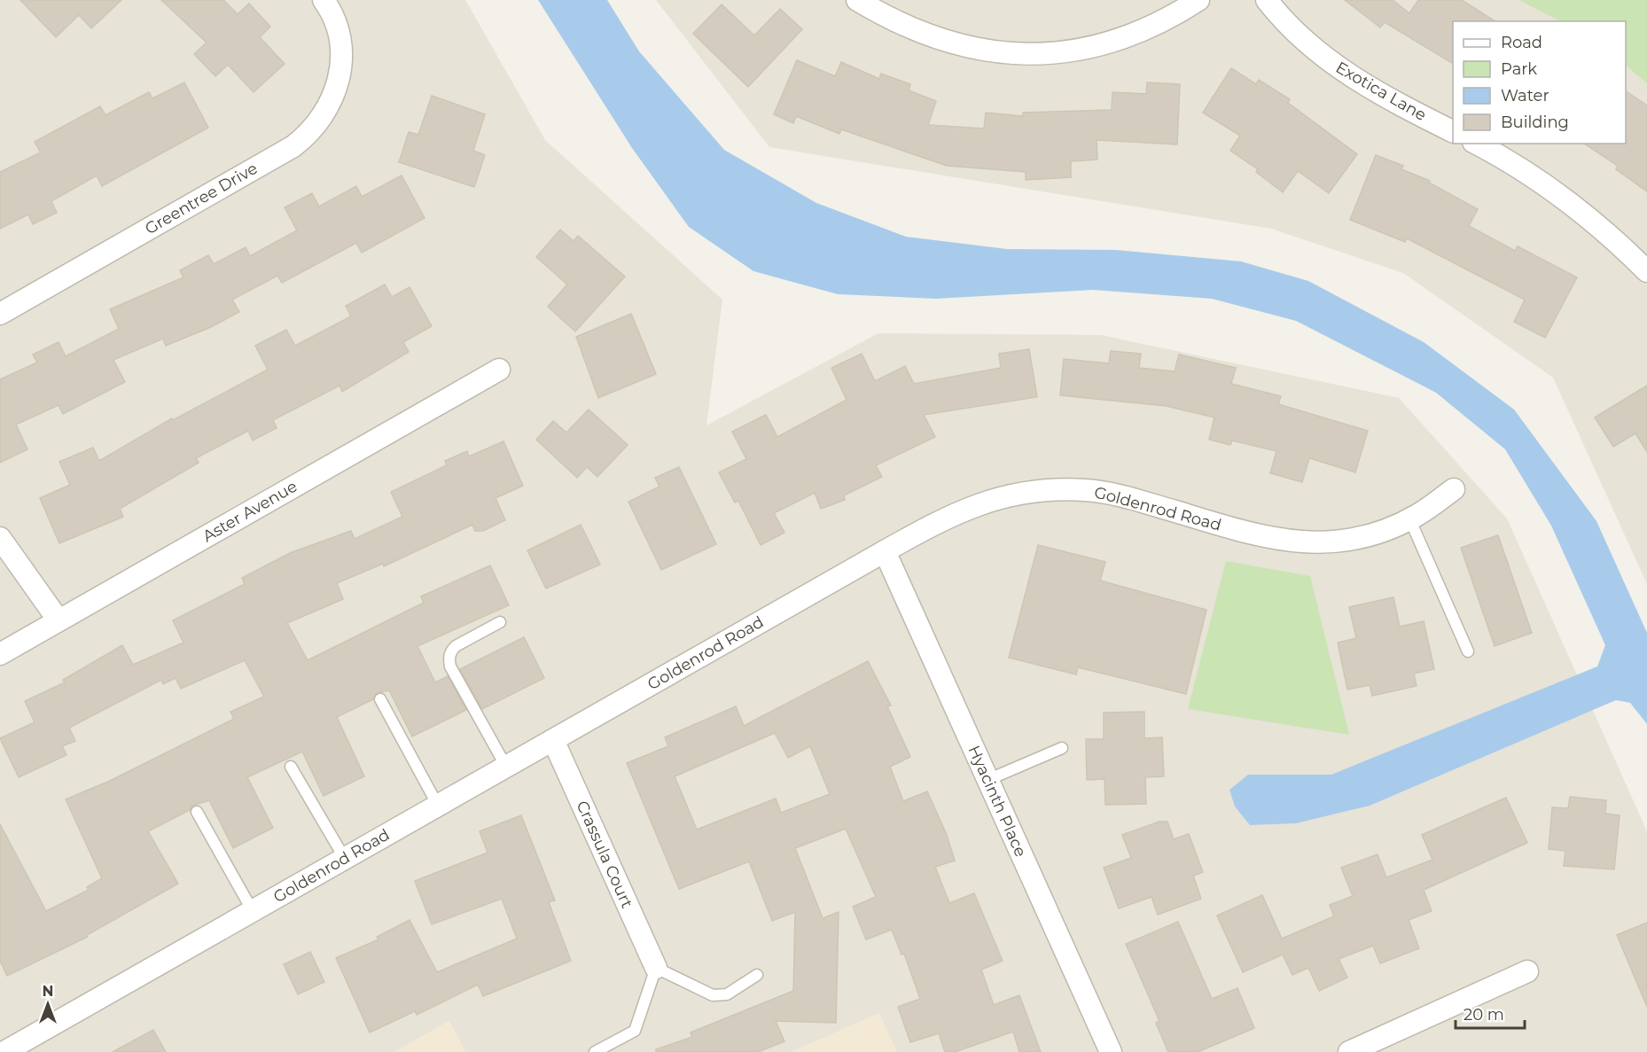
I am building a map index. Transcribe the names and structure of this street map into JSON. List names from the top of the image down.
{
  "streets": {
    "street": [
      "Exotica Lane",
      "Greentree Drive",
      "Goldenrod Road",
      "Aster Avenue",
      "Hyacinth Place",
      "Crassula Court"
    ]
  },
  "crossings": [
    ["Goldenrod Road", "Hyacinth Place"],
    ["Goldenrod Road", "Crassula Court"]
  ],
  "legend": [
    "Road",
    "Park",
    "Water",
    "Building"
  ],
  "scale_bar": "20 m",
  "north": "top"
}
